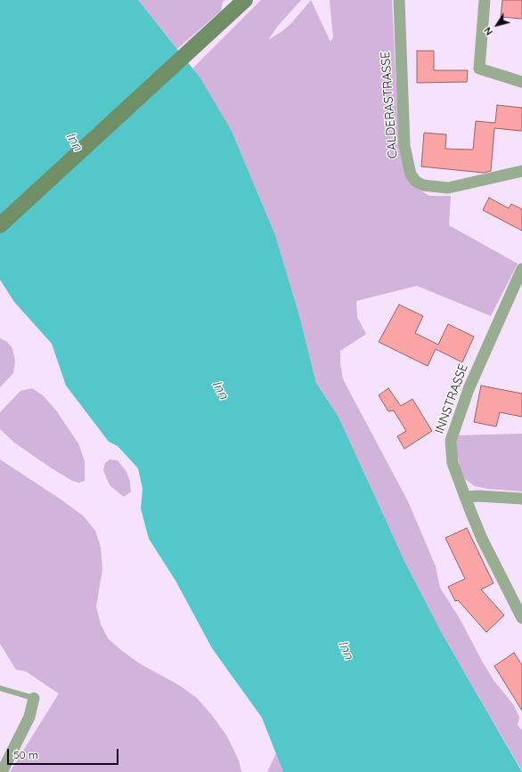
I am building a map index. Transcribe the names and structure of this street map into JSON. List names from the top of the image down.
{
  "streets": {
    "street": ["CALDERASTRASSE", "INNSTRASSE"]
  },
  "water": ["Inn"],
  "scale_bar": "50 m",
  "north": "bottom left"
}
